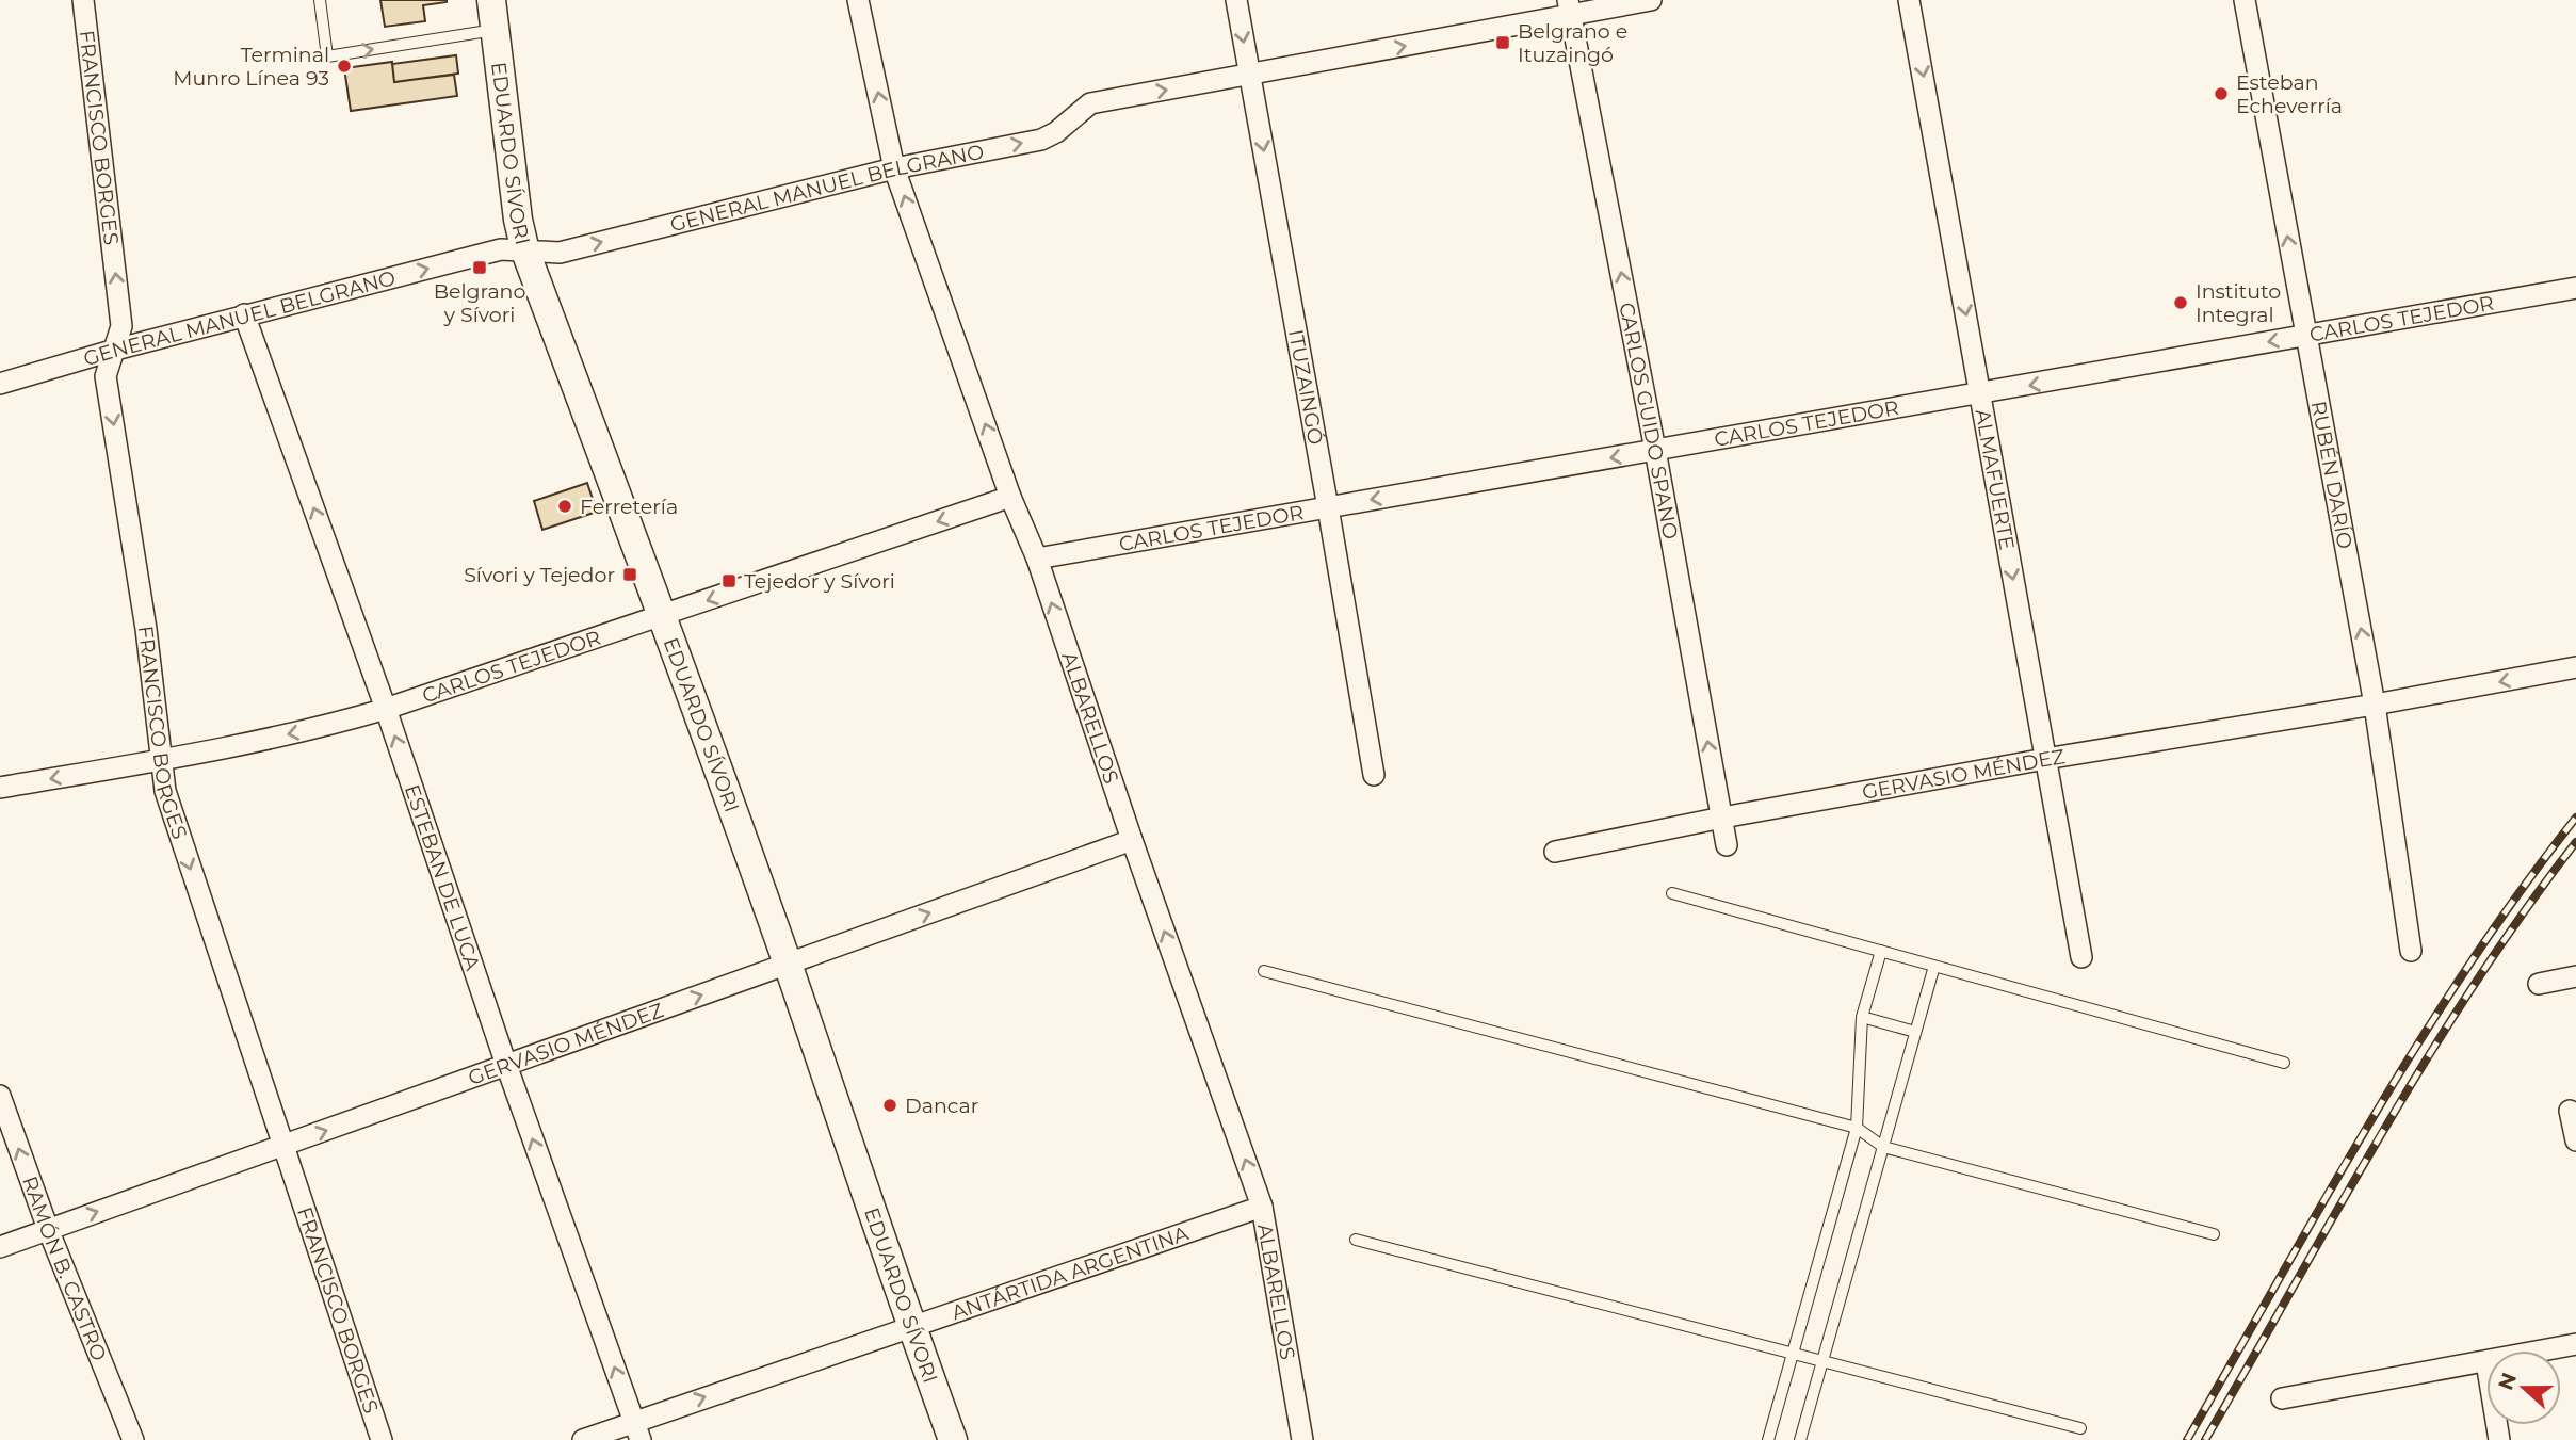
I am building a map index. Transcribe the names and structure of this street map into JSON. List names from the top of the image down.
{
  "streets": {
    "street": [
      "FRANCISCO BORGES",
      "EDUARDO SÍVORI",
      "GENERAL MANUEL BELGRANO",
      "CARLOS TEJEDOR",
      "ITUZAINGÓ",
      "CARLOS GUIDO SPANO",
      "RUBÉN DARÍO",
      "ALMAFUERTE",
      "ALBARELLOS",
      "GERVASIO MÉNDEZ",
      "ESTEBAN DE LUCA",
      "RAMÓN B. CASTRO",
      "ANTÁRTIDA ARGENTINA"
    ]
  },
  "crossings": [
    ["FRANCISCO BORGES", "GENERAL MANUEL BELGRANO"],
    ["FRANCISCO BORGES", "CARLOS TEJEDOR"],
    ["FRANCISCO BORGES", "GERVASIO MÉNDEZ"],
    ["EDUARDO SÍVORI", "GENERAL MANUEL BELGRANO"],
    ["EDUARDO SÍVORI", "CARLOS TEJEDOR"],
    ["EDUARDO SÍVORI", "GERVASIO MÉNDEZ"],
    ["EDUARDO SÍVORI", "ANTÁRTIDA ARGENTINA"],
    ["GENERAL MANUEL BELGRANO", "ITUZAINGÓ"],
    ["GENERAL MANUEL BELGRANO", "CARLOS GUIDO SPANO"],
    ["GENERAL MANUEL BELGRANO", "ALBARELLOS"],
    ["GENERAL MANUEL BELGRANO", "ESTEBAN DE LUCA"],
    ["CARLOS TEJEDOR", "ITUZAINGÓ"],
    ["CARLOS TEJEDOR", "CARLOS GUIDO SPANO"],
    ["CARLOS TEJEDOR", "RUBÉN DARÍO"],
    ["CARLOS TEJEDOR", "ALMAFUERTE"],
    ["CARLOS TEJEDOR", "ALBARELLOS"],
    ["CARLOS TEJEDOR", "ESTEBAN DE LUCA"],
    ["CARLOS GUIDO SPANO", "GERVASIO MÉNDEZ"],
    ["RUBÉN DARÍO", "GERVASIO MÉNDEZ"],
    ["ALMAFUERTE", "GERVASIO MÉNDEZ"],
    ["ALBARELLOS", "GERVASIO MÉNDEZ"],
    ["ALBARELLOS", "ANTÁRTIDA ARGENTINA"],
    ["GERVASIO MÉNDEZ", "ESTEBAN DE LUCA"],
    ["GERVASIO MÉNDEZ", "RAMÓN B. CASTRO"],
    ["ESTEBAN DE LUCA", "ANTÁRTIDA ARGENTINA"]
  ],
  "one_way": [
    "GENERAL MANUEL BELGRANO",
    "CARLOS TEJEDOR",
    "ITUZAINGÓ",
    "CARLOS GUIDO SPANO",
    "RUBÉN DARÍO",
    "ALMAFUERTE",
    "ALBARELLOS",
    "ESTEBAN DE LUCA",
    "RAMÓN B. CASTRO",
    "ANTÁRTIDA ARGENTINA"
  ],
  "places": {
    "transit": [
      "Belgrano e Ituzaingó",
      "Belgrano y Sívori",
      "Sívori y Tejedor",
      "Tejedor y Sívori"
    ],
    "other": [
      "Terminal Munro Línea 93",
      "Esteban Echeverría",
      "Instituto Integral",
      "Ferretería",
      "Dancar"
    ]
  },
  "north": "left"
}
